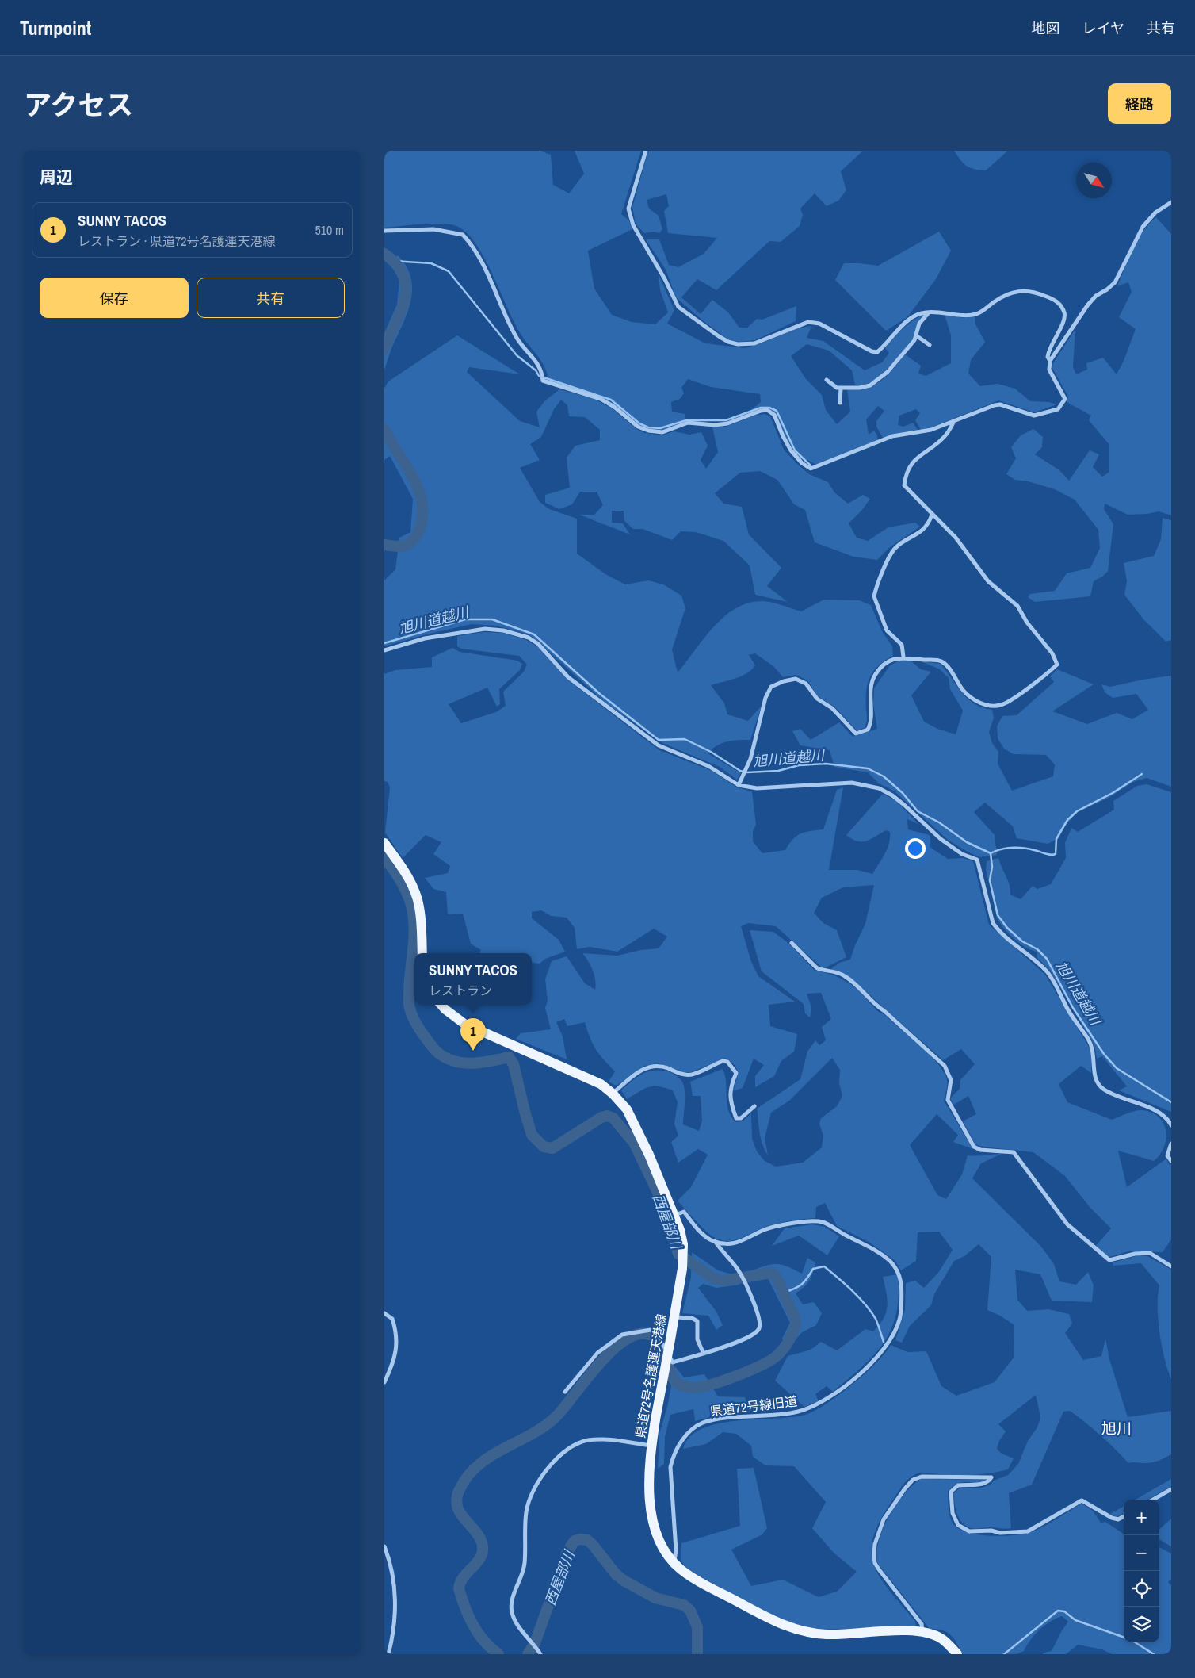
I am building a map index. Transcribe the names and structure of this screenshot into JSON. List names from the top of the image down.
{
  "streets": {
    "main road": ["県道72号名護運天港線"],
    "street": ["県道72号線旧道"]
  },
  "crossings": [
    ["県道72号名護運天港線", "県道72号線旧道"]
  ],
  "districts": ["旭川"],
  "water": ["旭川道越川", "西屋部川"],
  "north": "bottom right",
  "page": {
    "header": "Turnpoint",
    "nav": ["地図", "レイヤ", "共有"],
    "title": "アクセス",
    "buttons": [
      "経路",
      ["保存", "共有"]
    ],
    "heading": "周辺",
    "list": [
      {
        "mark": "1",
        "name": "SUNNY TACOS",
        "note": "レストラン · 県道72号名護運天港線",
        "value": "510 m"
      }
    ],
    "popup": ["SUNNY TACOS", "レストラン"],
    "pins": "1",
    "map_buttons": ["+", "−"]
  }
}
